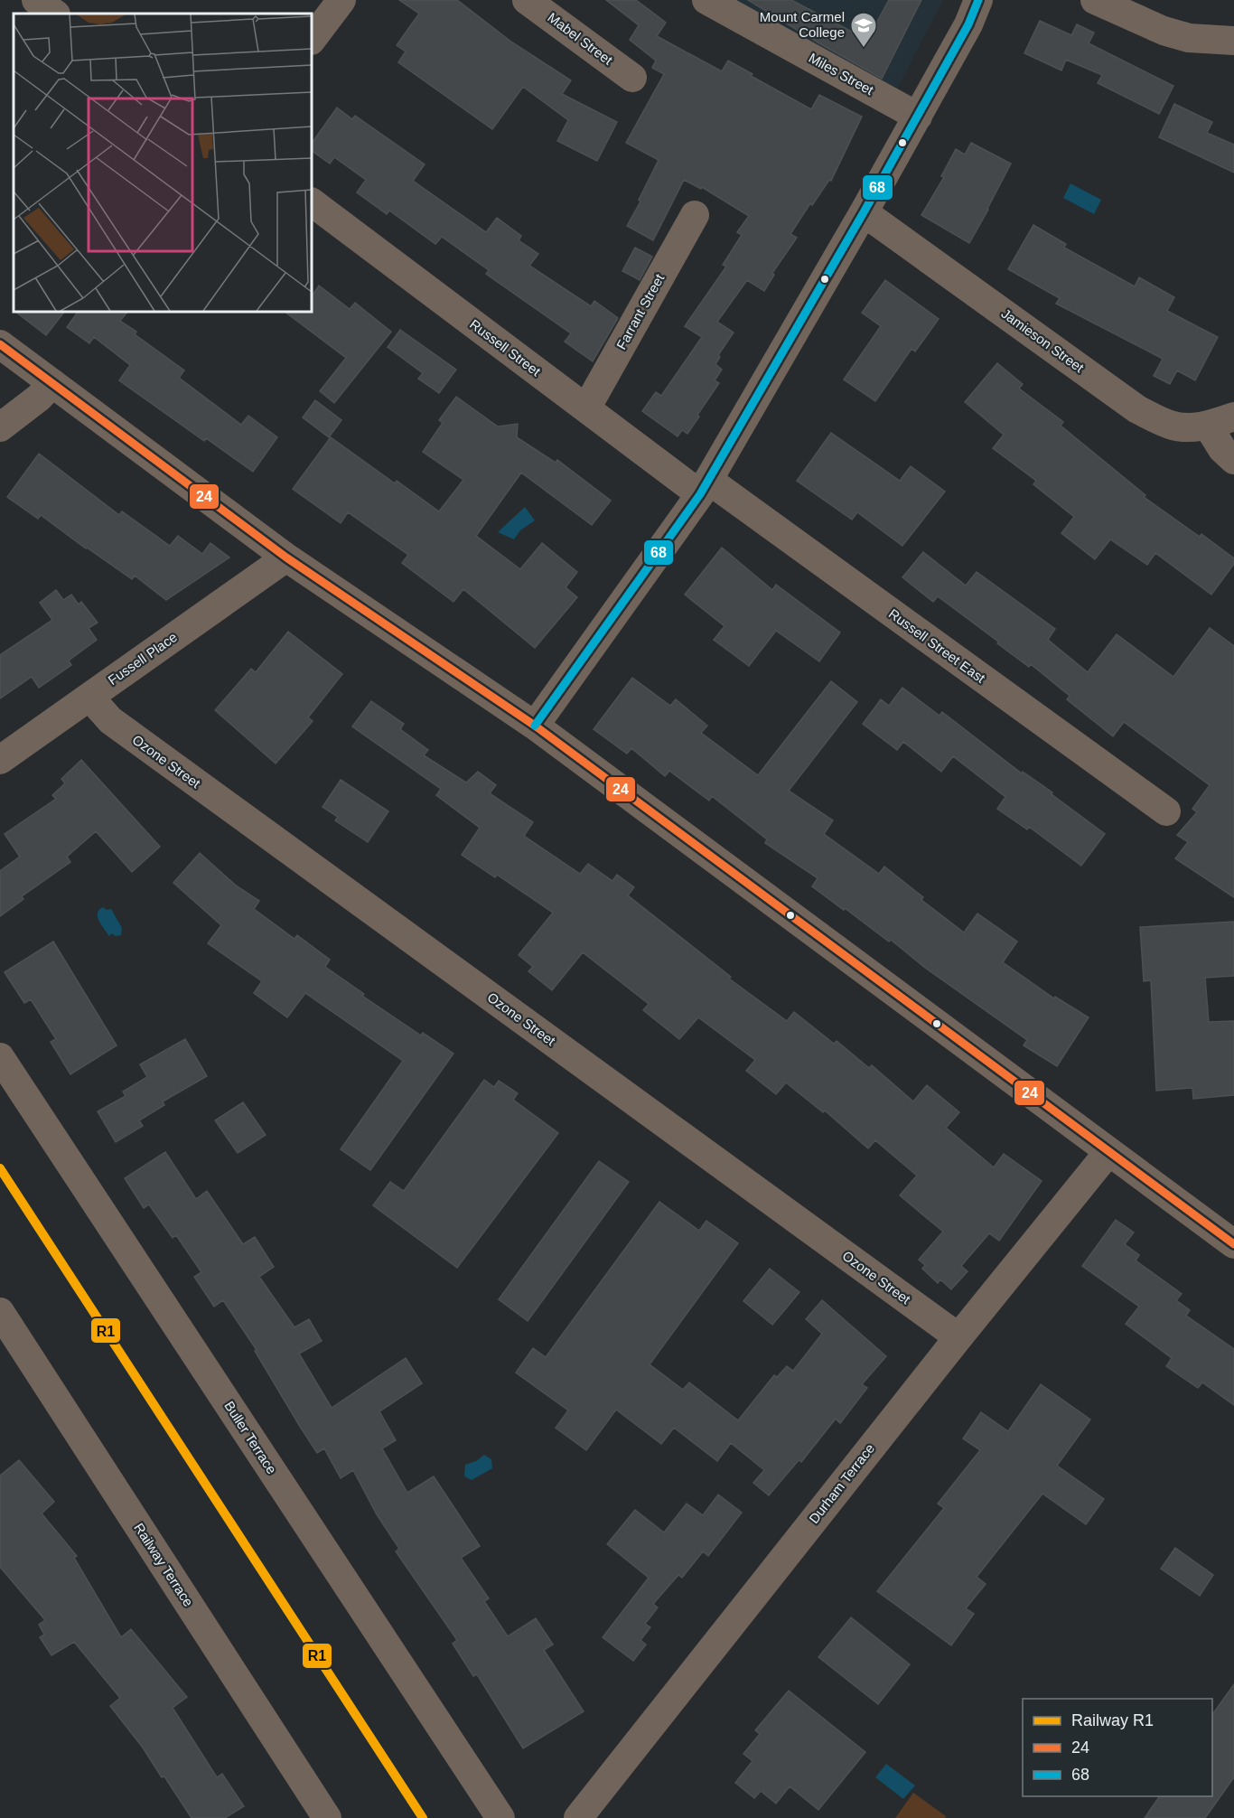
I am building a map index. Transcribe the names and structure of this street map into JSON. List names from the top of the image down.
{
  "streets": {
    "street": [
      "Mabel Street",
      "Miles Street",
      "Farrant Street",
      "Jamieson Street",
      "Russell Street",
      "Russell Street East",
      "Fussell Place",
      "Ozone Street",
      "Buller Terrace",
      "Durham Terrace",
      "Railway Terrace"
    ]
  },
  "crossings": [
    ["Farrant Street", "Russell Street"],
    ["Russell Street", "Russell Street East"],
    ["Fussell Place", "Ozone Street"],
    ["Ozone Street", "Durham Terrace"]
  ],
  "places": {
    "school or university": ["Mount Carmel College"]
  },
  "lines": ["transit line 68", "transit line 24", "rail line R1"],
  "legend": ["Railway R1", "24", "68"]
}
